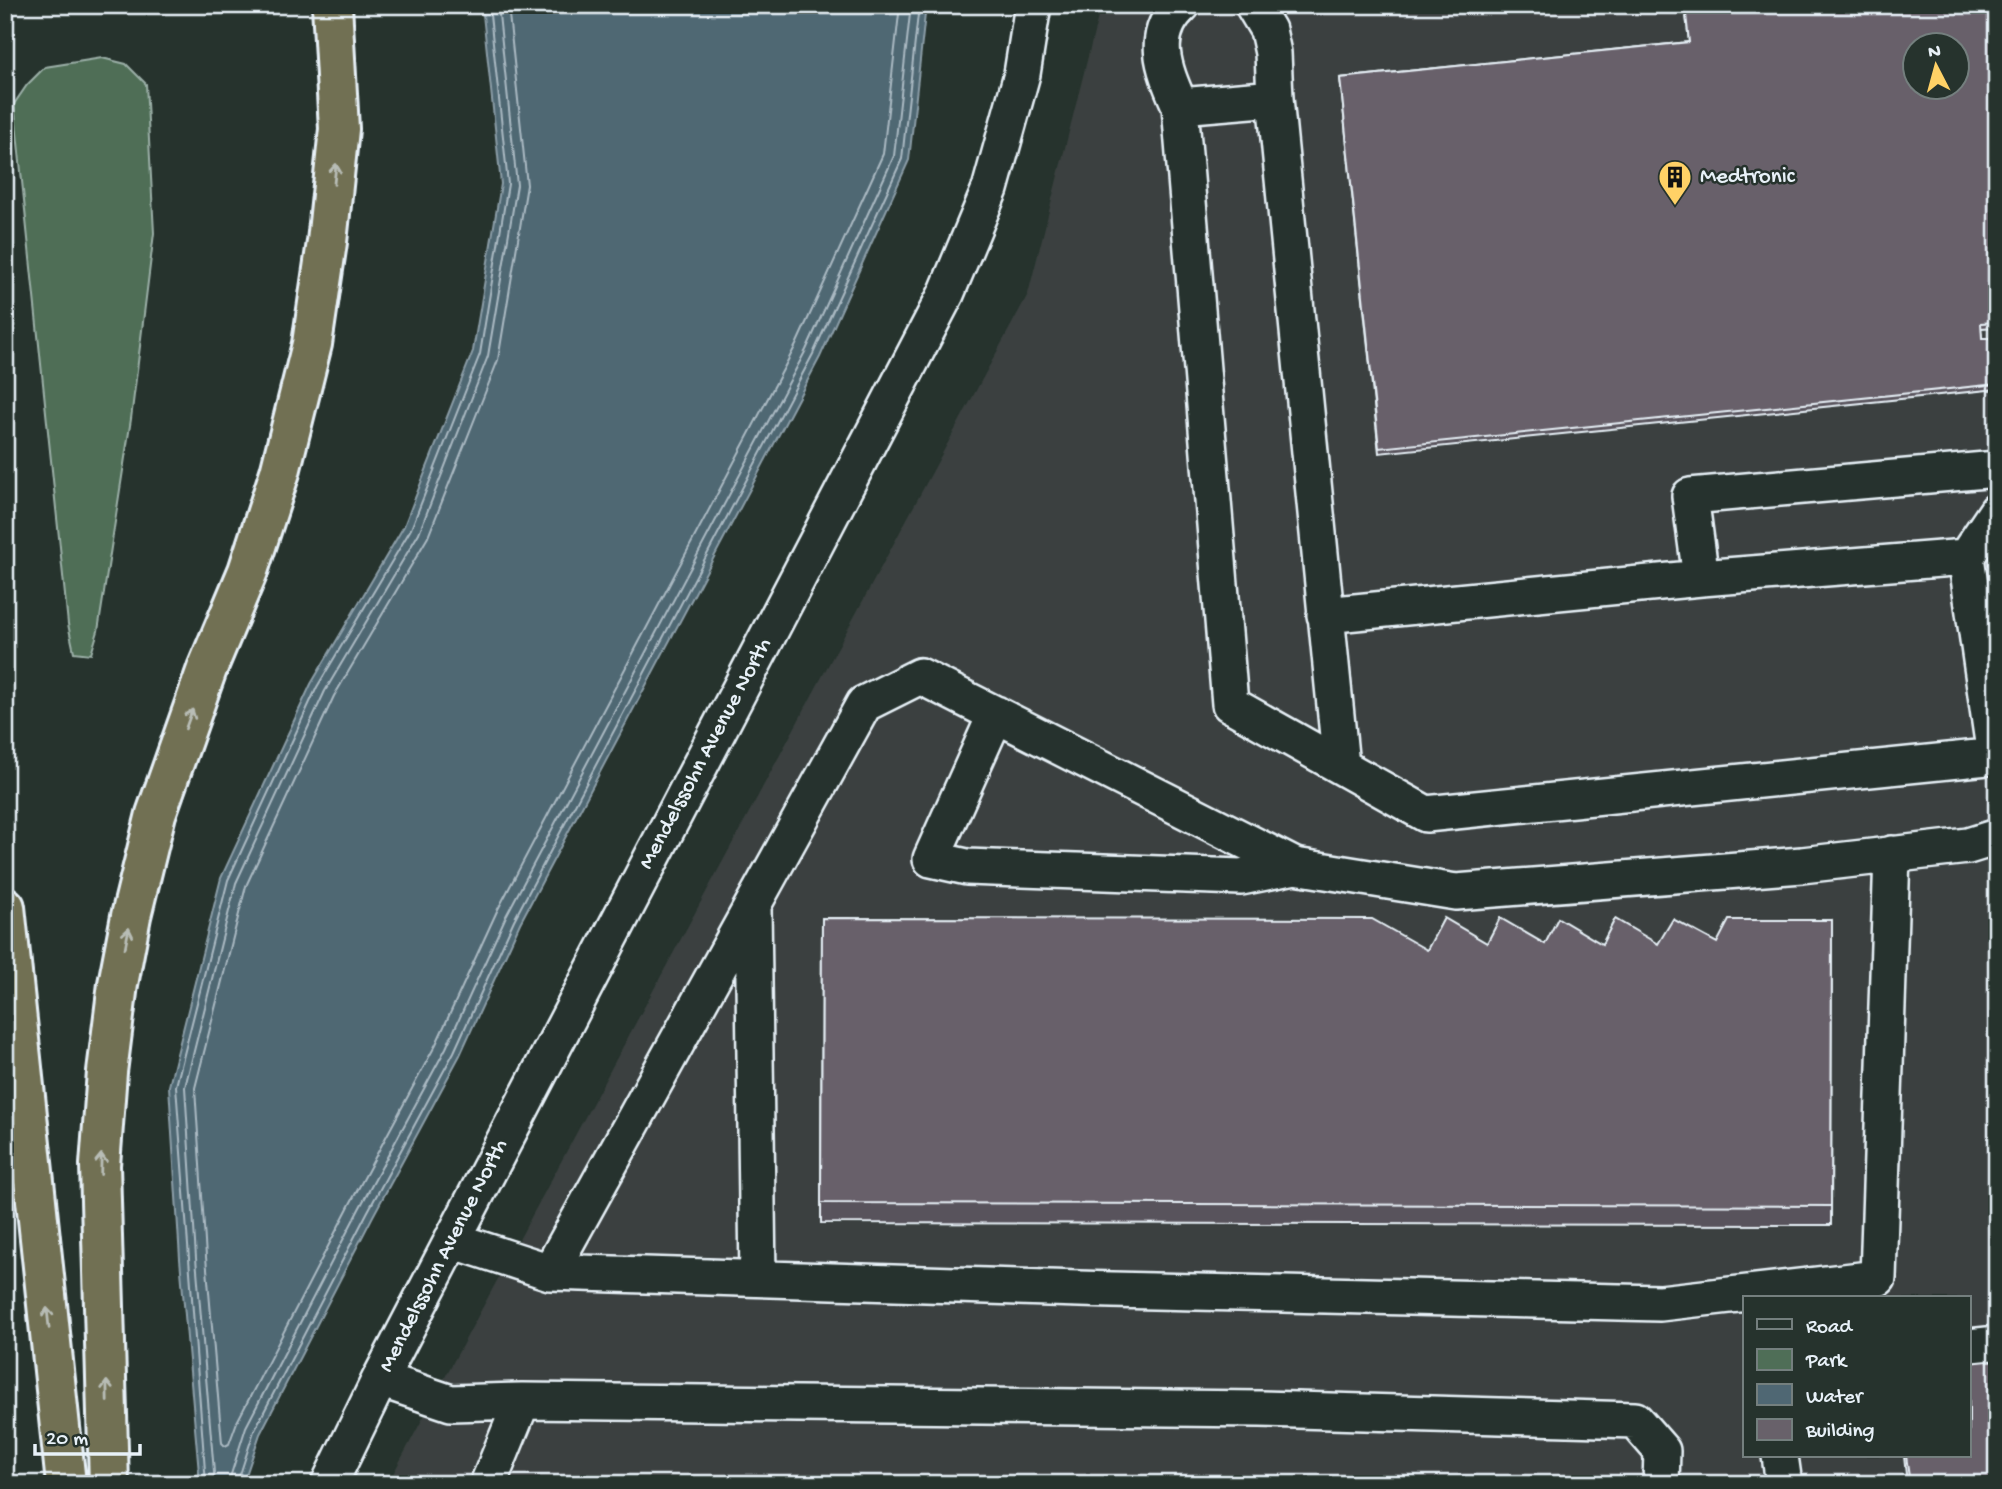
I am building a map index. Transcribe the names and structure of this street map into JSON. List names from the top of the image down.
{
  "streets": {
    "street": ["Mendelssohn Avenue North"]
  },
  "places": {
    "building": ["Medtronic"]
  },
  "legend": [
    "Road",
    "Park",
    "Water",
    "Building"
  ],
  "scale_bar": "20 m",
  "north": "top"
}
